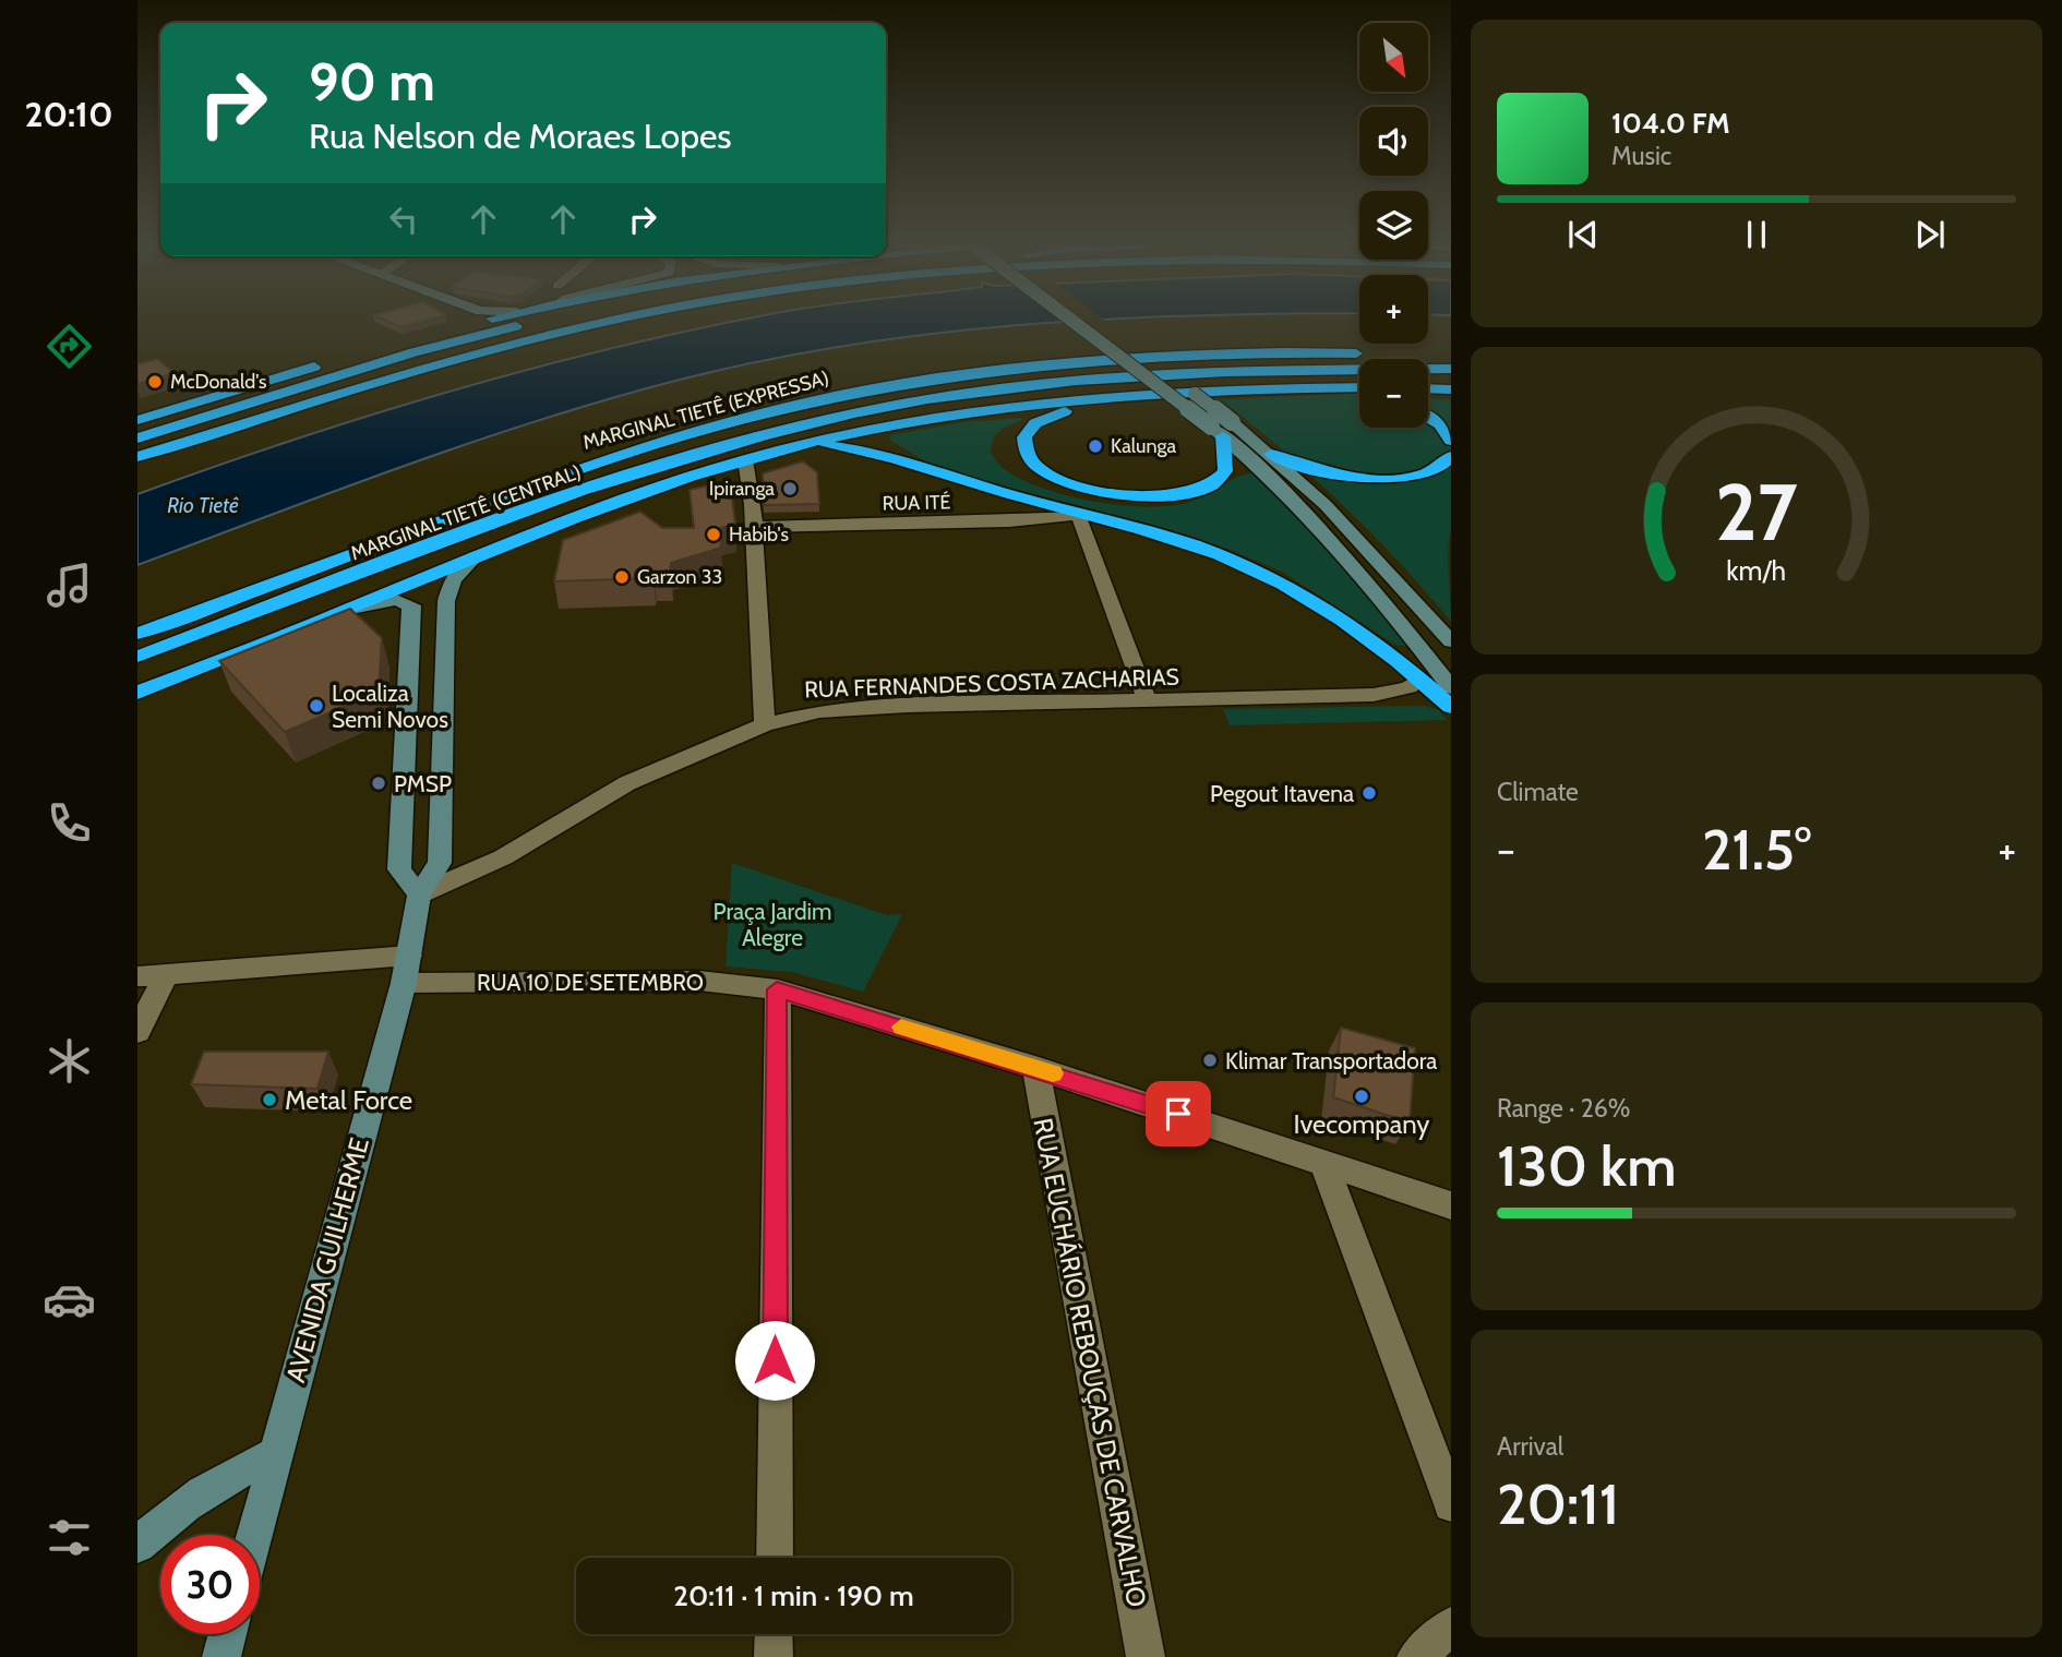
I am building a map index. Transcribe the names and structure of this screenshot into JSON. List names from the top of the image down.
{
  "streets": {
    "highway": ["MARGINAL TIETÊ (EXPRESSA)", "MARGINAL TIETÊ (CENTRAL)"],
    "main road": ["AVENIDA GUILHERME"],
    "street": [
      "RUA ITÉ",
      "RUA FERNANDES COSTA ZACHARIAS",
      "RUA 10 DE SETEMBRO",
      "RUA EUCHÁRIO REBOUÇAS DE CARVALHO"
    ]
  },
  "crossings": [
    ["RUA FERNANDES COSTA ZACHARIAS", "AVENIDA GUILHERME"],
    ["RUA 10 DE SETEMBRO", "AVENIDA GUILHERME"],
    ["RUA 10 DE SETEMBRO", "RUA EUCHÁRIO REBOUÇAS DE CARVALHO"]
  ],
  "water": ["Rio Tietê"],
  "parks": ["Praça Jardim Alegre"],
  "places": [
    "McDonald's",
    "Kalunga",
    "Ipiranga",
    "Habib's",
    "Garzon 33",
    "Localiza Semi Novos",
    "PMSP",
    "Pegout Itavena",
    "Klimar Transportadora",
    "Ivecompany",
    "Metal Force"
  ],
  "north": "bottom right",
  "page": {
    "tabs": "20:10",
    "map_buttons": ["+", "−"],
    "turn": ["90 m", "Rua Nelson de Moraes Lopes"],
    "song": ["104.0 FM", "Music"],
    "tile": [
      "Climate",
      ["Range · 26%", "130 km"],
      ["Arrival", "20:11"]
    ],
    "heat": ["−", "21.5°", "+"],
    "limit": "30",
    "trip": "20:11 · 1 min · 190 m",
    "gauge": ["27", "km/h"]
  }
}
